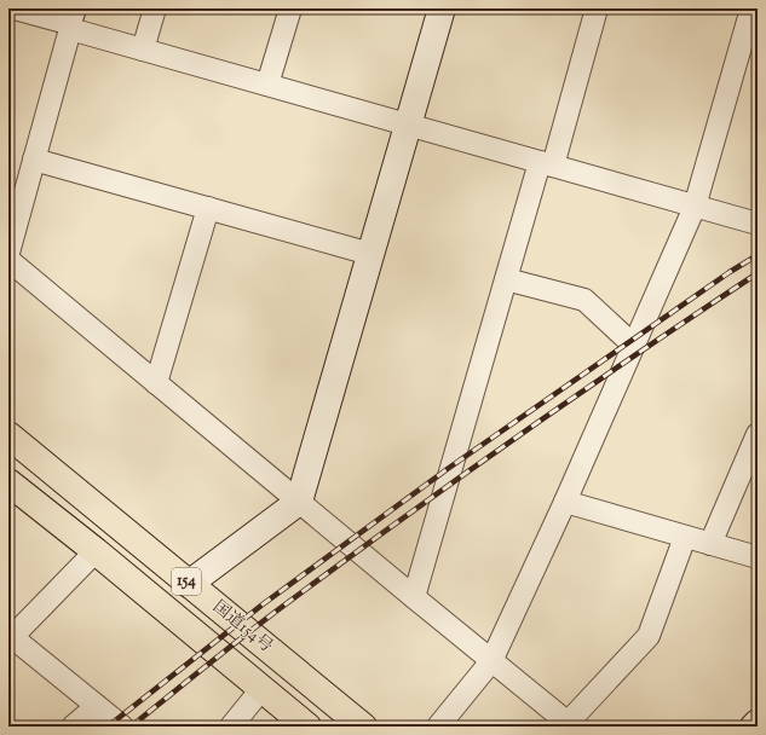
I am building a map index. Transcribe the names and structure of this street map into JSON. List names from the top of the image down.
{
  "streets": {
    "highway": ["154", "国道154号"]
  }
}
